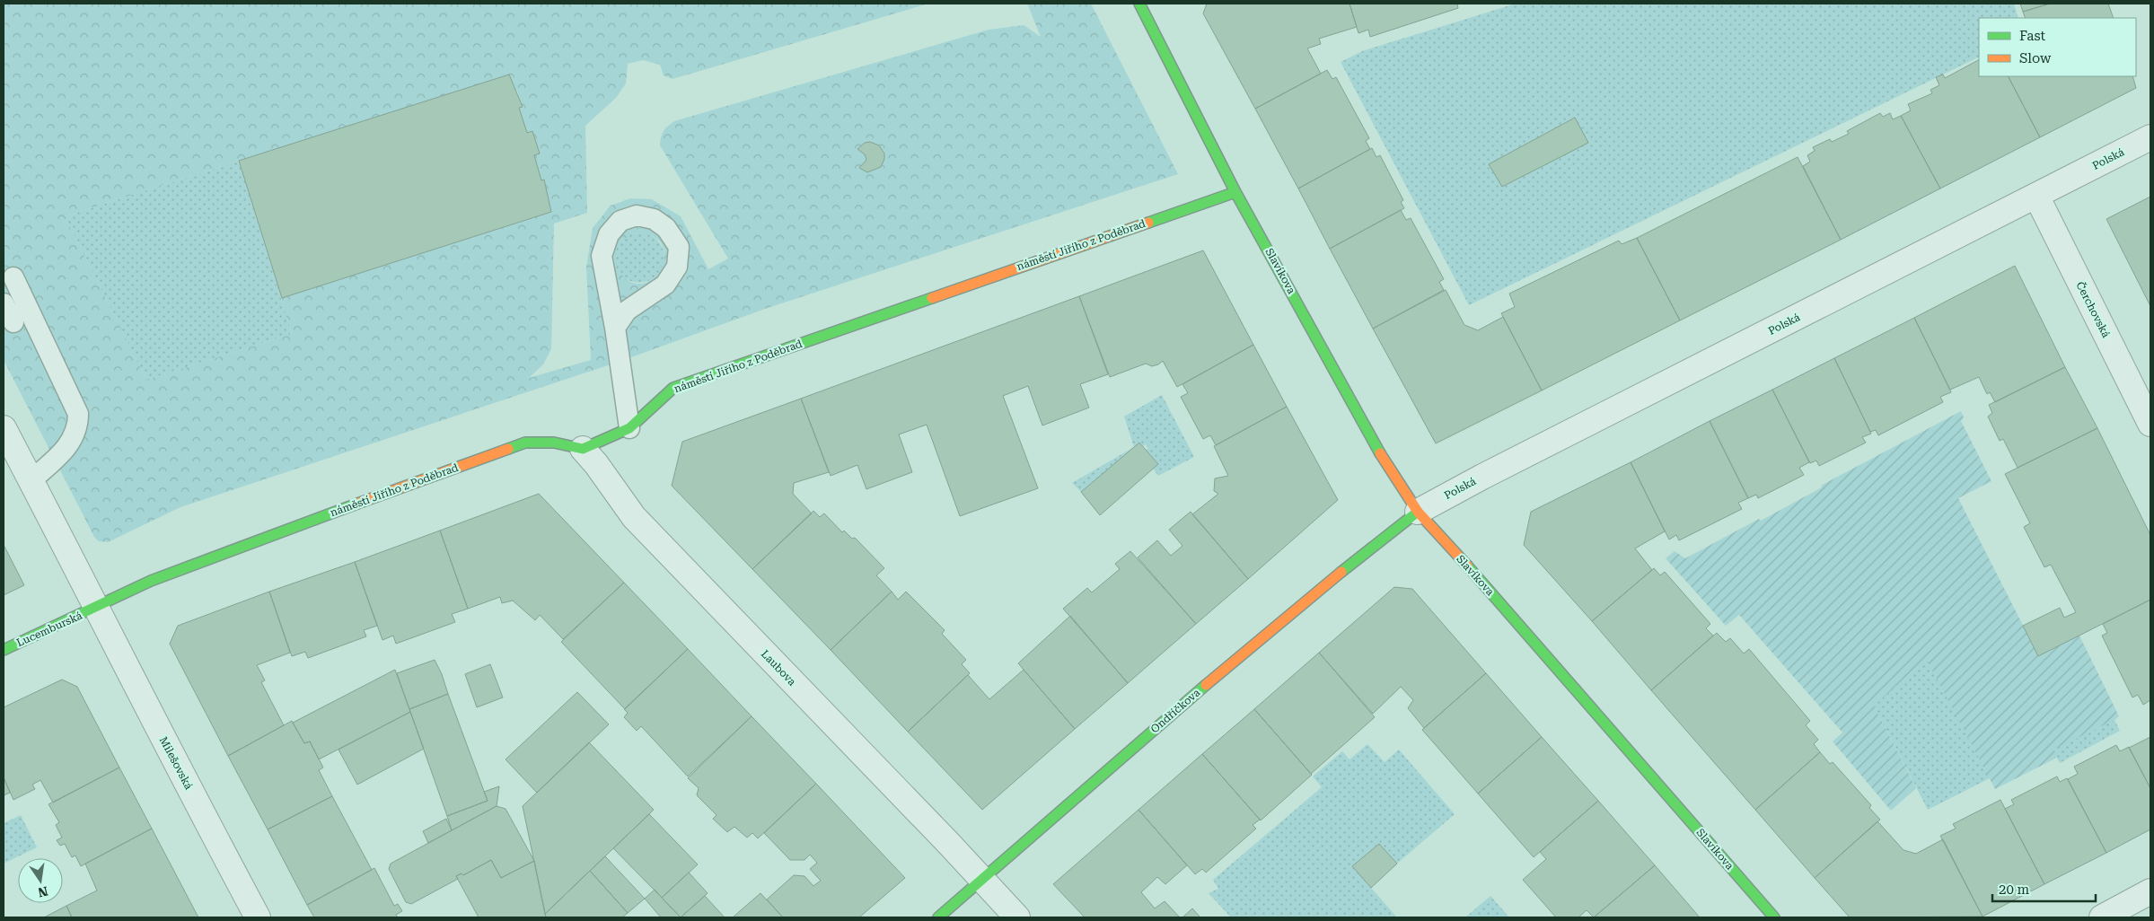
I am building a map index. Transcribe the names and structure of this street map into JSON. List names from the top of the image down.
{
  "streets": {
    "street": [
      "Polská",
      "náměstí Jiřího z Poděbrad",
      "Slavíkova",
      "Čerchovská",
      "Lucemburská",
      "Laubova",
      "Ondříčkova",
      "Milešovská"
    ]
  },
  "crossings": [
    ["Polská", "Slavíkova"],
    ["Polská", "Čerchovská"],
    ["Polská", "Ondříčkova"],
    ["náměstí Jiřího z Poděbrad", "Slavíkova"],
    ["náměstí Jiřího z Poděbrad", "Lucemburská"],
    ["náměstí Jiřího z Poděbrad", "Laubova"],
    ["náměstí Jiřího z Poděbrad", "Milešovská"],
    ["Slavíkova", "Ondříčkova"],
    ["Lucemburská", "Milešovská"],
    ["Laubova", "Ondříčkova"]
  ],
  "legend": ["Fast", "Slow"],
  "scale_bar": "20 m",
  "north": "bottom"
}
